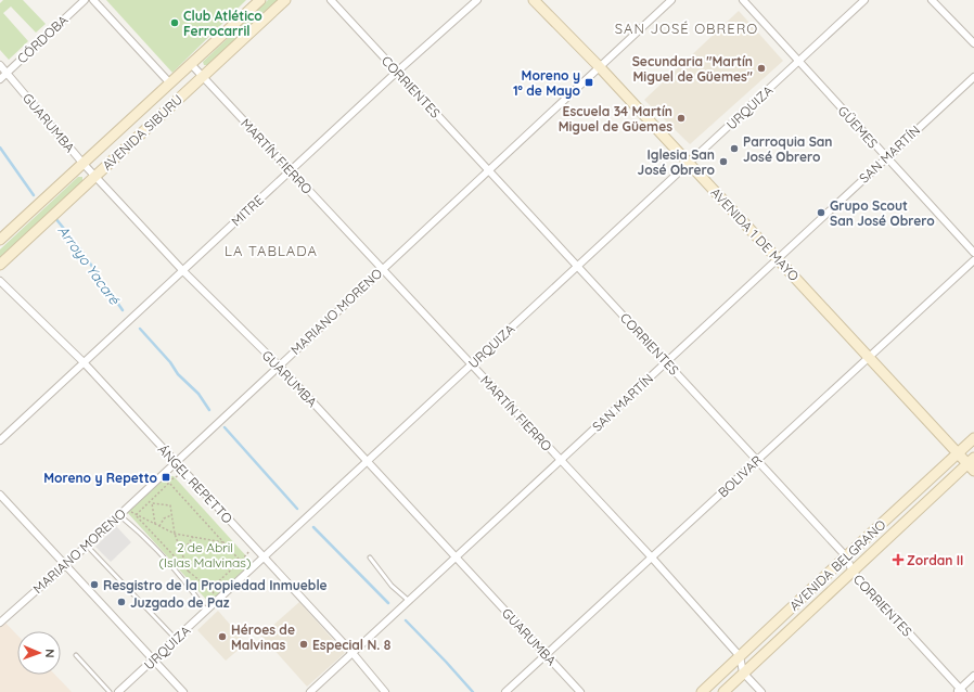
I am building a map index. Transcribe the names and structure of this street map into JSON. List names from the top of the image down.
{
  "streets": {
    "main road": ["AVENIDA SIBURU", "AVENIDA 1 DE MAYO", "AVENIDA BELGRANO"],
    "street": [
      "CÓRDOBA",
      "CORRIENTES",
      "URQUIZA",
      "GUARUMBA",
      "GÜEMES",
      "SAN MARTÍN",
      "MARTÍN FIERRO",
      "MITRE",
      "MARIANO MORENO",
      "BOLIVAR",
      "ÁNGEL REPETTO"
    ]
  },
  "crossings": [
    ["CÓRDOBA", "GUARUMBA"],
    ["CORRIENTES", "URQUIZA"],
    ["CORRIENTES", "SAN MARTÍN"],
    ["CORRIENTES", "MITRE"],
    ["CORRIENTES", "MARIANO MORENO"],
    ["CORRIENTES", "BOLIVAR"],
    ["CORRIENTES", "AVENIDA BELGRANO"],
    ["URQUIZA", "GUARUMBA"],
    ["URQUIZA", "GÜEMES"],
    ["URQUIZA", "MARTÍN FIERRO"],
    ["URQUIZA", "AVENIDA 1 DE MAYO"],
    ["URQUIZA", "ÁNGEL REPETTO"],
    ["GUARUMBA", "AVENIDA SIBURU"],
    ["GUARUMBA", "SAN MARTÍN"],
    ["GUARUMBA", "MITRE"],
    ["GUARUMBA", "MARIANO MORENO"],
    ["GUARUMBA", "BOLIVAR"],
    ["GÜEMES", "SAN MARTÍN"],
    ["AVENIDA SIBURU", "MARTÍN FIERRO"],
    ["SAN MARTÍN", "MARTÍN FIERRO"],
    ["SAN MARTÍN", "AVENIDA 1 DE MAYO"],
    ["SAN MARTÍN", "ÁNGEL REPETTO"],
    ["MARTÍN FIERRO", "MITRE"],
    ["MARTÍN FIERRO", "MARIANO MORENO"],
    ["MARTÍN FIERRO", "BOLIVAR"],
    ["MARTÍN FIERRO", "AVENIDA BELGRANO"],
    ["MITRE", "ÁNGEL REPETTO"],
    ["AVENIDA 1 DE MAYO", "MARIANO MORENO"],
    ["AVENIDA 1 DE MAYO", "BOLIVAR"],
    ["AVENIDA 1 DE MAYO", "AVENIDA BELGRANO"],
    ["MARIANO MORENO", "ÁNGEL REPETTO"]
  ],
  "districts": ["SAN JOSÉ OBRERO", "LA TABLADA"],
  "water": ["Arroyo Yacaré"],
  "parks": ["2 de Abril (Islas Malvinas)"],
  "places": {
    "other": [
      "Club Atlético Ferrocarril",
      "Secundaria \"Martín Miguel de Güemes\"",
      "Escuela 34 Martín Miguel de Güemes",
      "Parroquia San José Obrero",
      "Iglesia San José Obrero",
      "Grupo Scout San José Obrero",
      "Resgistro de la Propiedad Inmueble",
      "Juzgado de Paz",
      "Héroes de Malvinas",
      "Especial N. 8"
    ],
    "transit": ["Moreno y 1º de Mayo", "Moreno y Repetto"],
    "health": ["Zordan II"]
  },
  "north": "right"
}
